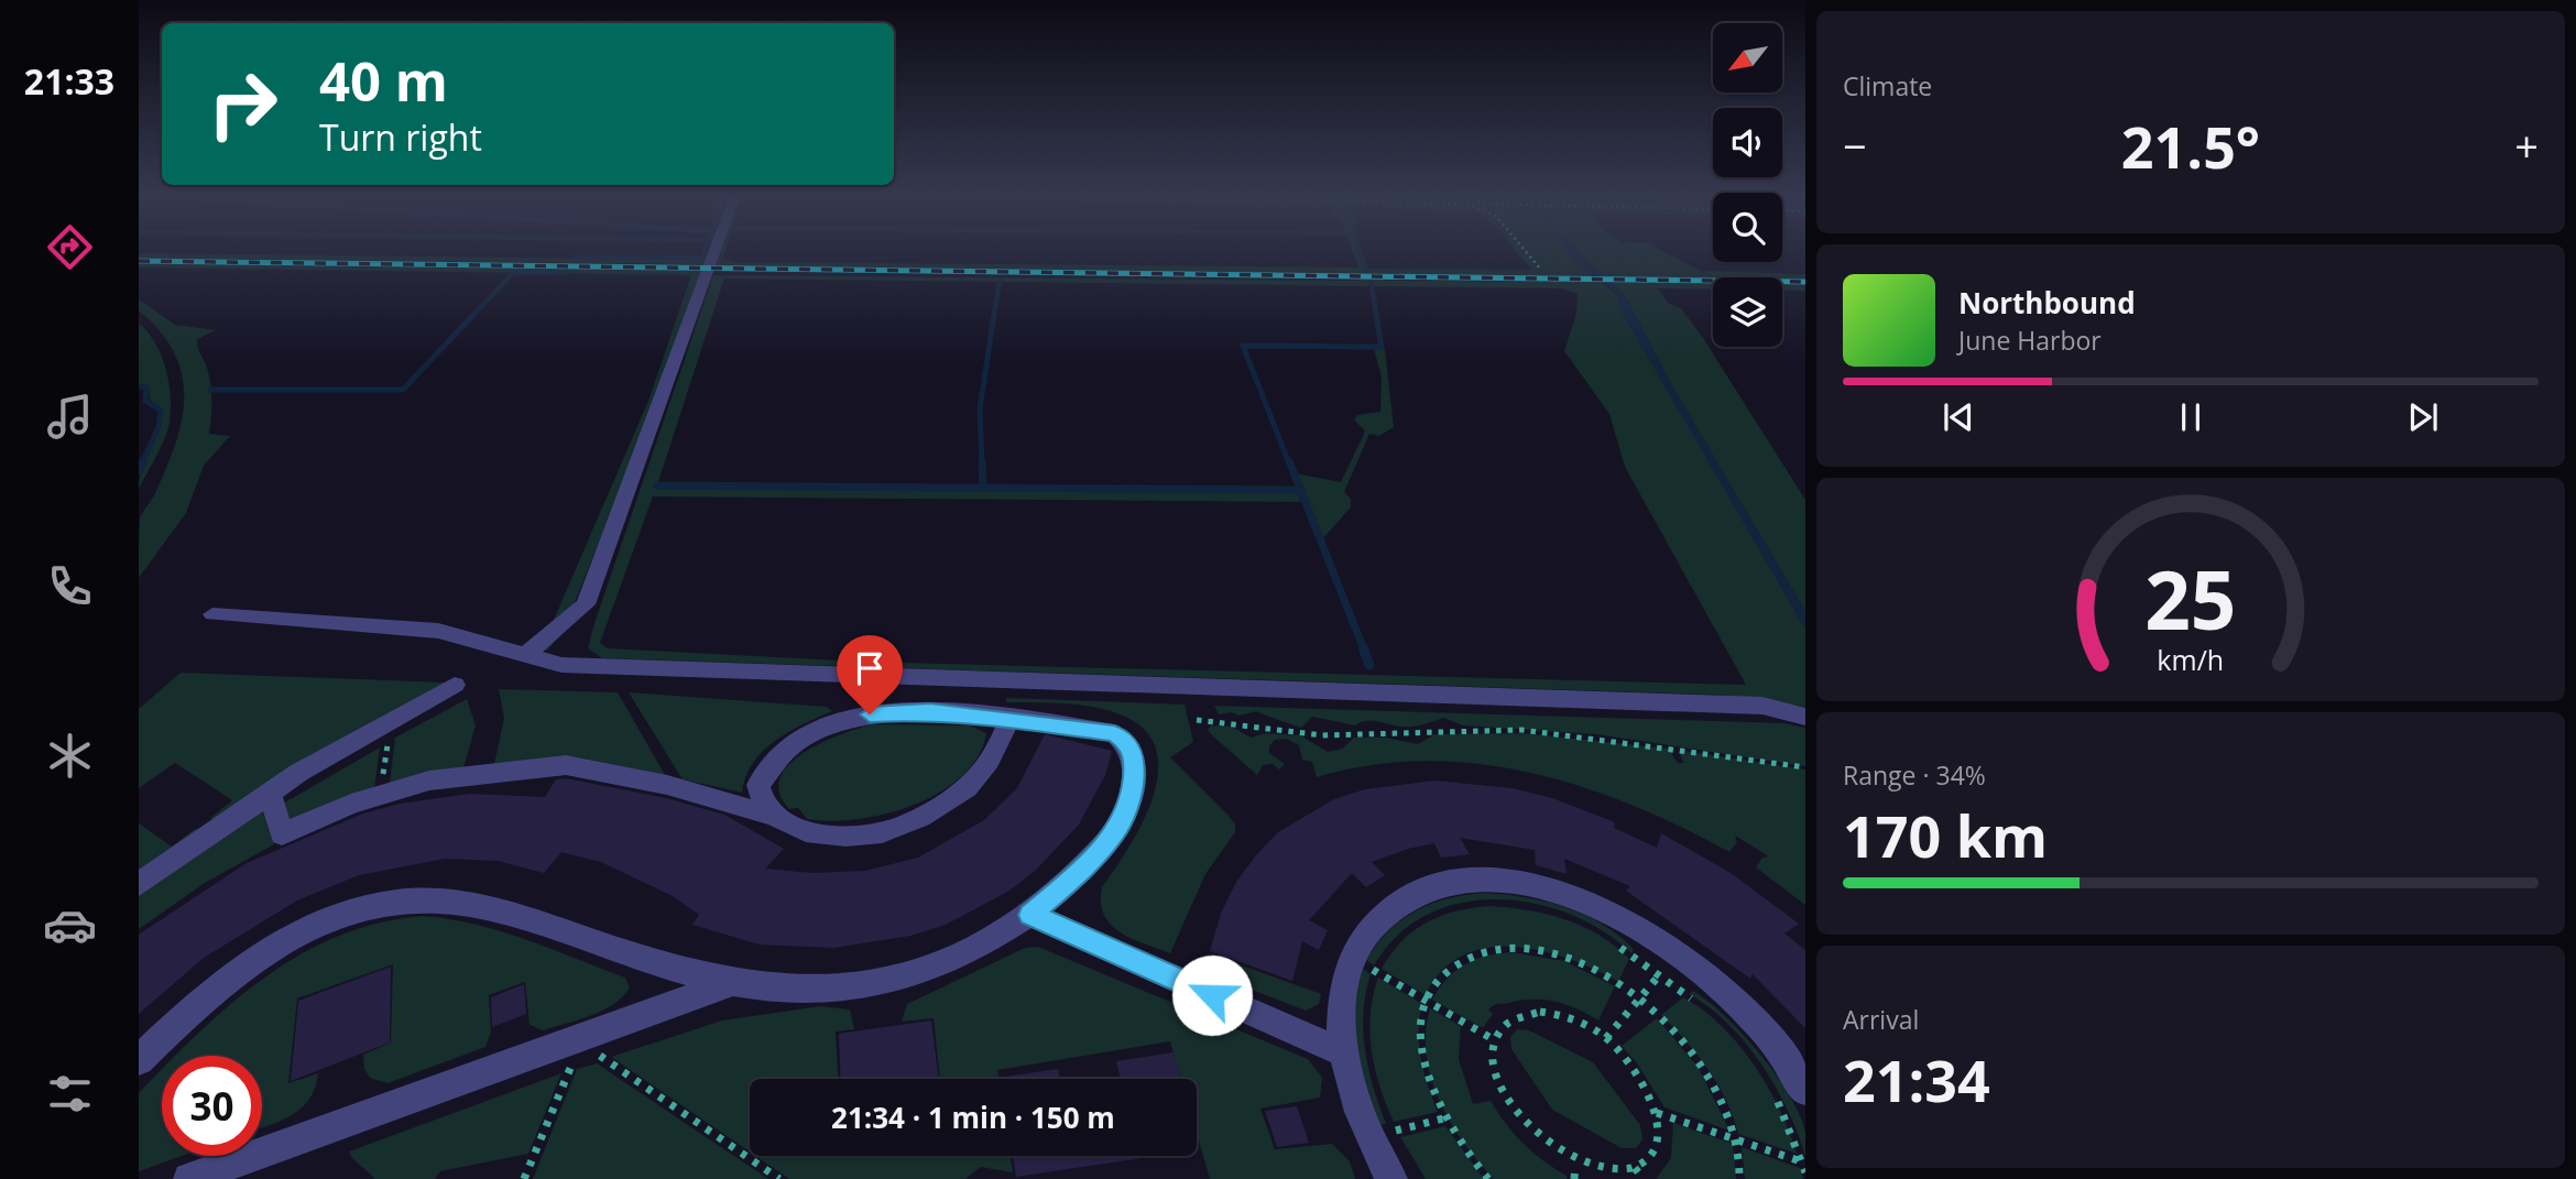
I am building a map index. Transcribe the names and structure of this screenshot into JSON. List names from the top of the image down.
{
  "north": "bottom left",
  "page": {
    "tabs": "21:33",
    "tile": [
      "Climate",
      ["Range · 34%", "170 km"],
      ["Arrival", "21:34"]
    ],
    "turn": ["40 m", "Turn right"],
    "heat": ["−", "21.5°", "+"],
    "song": ["Northbound", "June Harbor"],
    "limit": "30",
    "trip": "21:34 · 1 min · 150 m",
    "gauge": ["25", "km/h"]
  }
}
